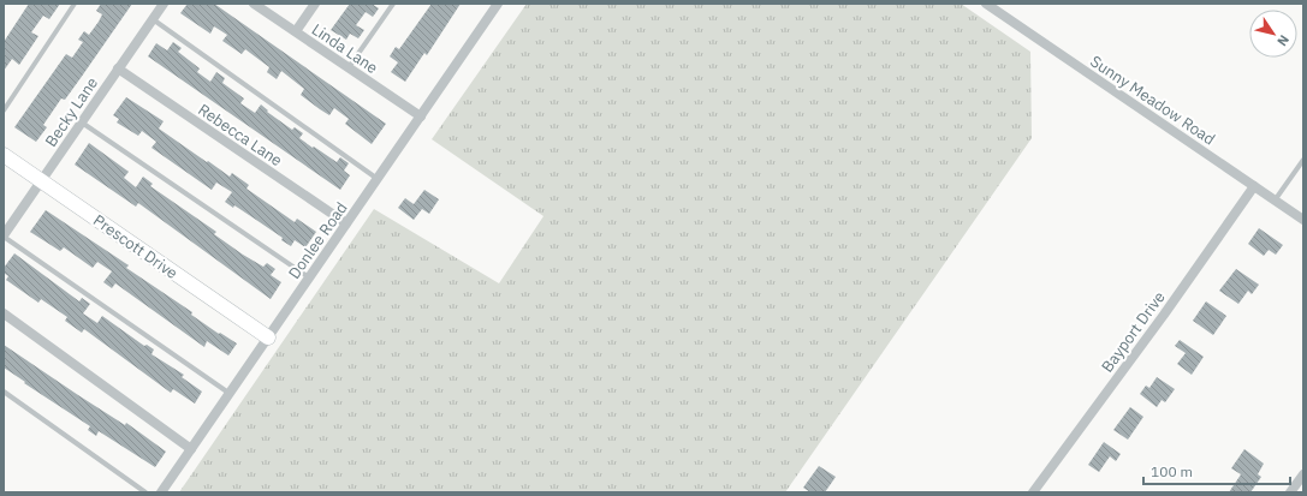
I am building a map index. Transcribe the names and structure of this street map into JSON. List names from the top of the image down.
{
  "streets": {
    "street": [
      "Linda Lane",
      "Sunny Meadow Road",
      "Becky Lane",
      "Rebecca Lane",
      "Donlee Road",
      "Prescott Drive",
      "Bayport Drive"
    ]
  },
  "crossings": [
    ["Linda Lane", "Donlee Road"],
    ["Sunny Meadow Road", "Bayport Drive"],
    ["Becky Lane", "Rebecca Lane"],
    ["Becky Lane", "Prescott Drive"],
    ["Rebecca Lane", "Donlee Road"],
    ["Donlee Road", "Prescott Drive"]
  ],
  "scale_bar": "100 m",
  "north": "bottom right"
}
